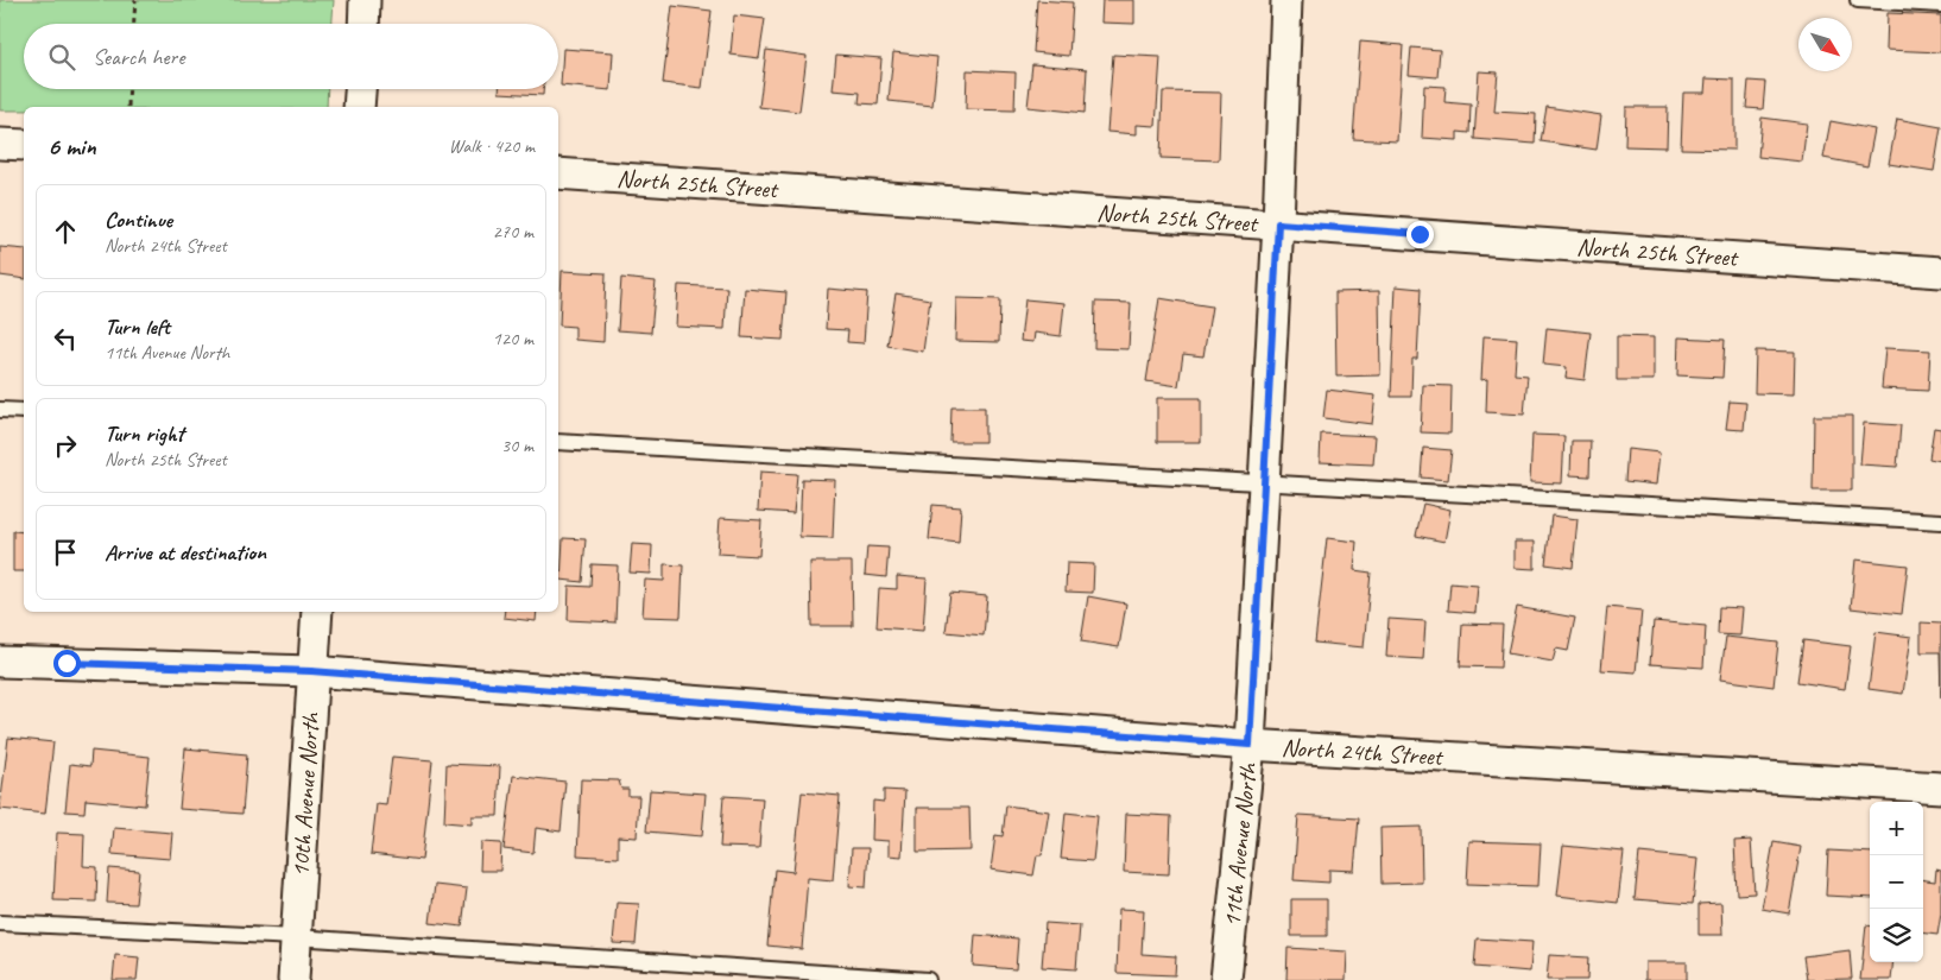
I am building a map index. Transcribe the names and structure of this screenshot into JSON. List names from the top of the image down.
{
  "streets": {
    "street": [
      "North 25th Street",
      "North 24th Street",
      "10th Avenue North",
      "11th Avenue North"
    ]
  },
  "crossings": [
    ["North 25th Street", "11th Avenue North"],
    ["North 24th Street", "10th Avenue North"],
    ["North 24th Street", "11th Avenue North"]
  ],
  "north": "bottom right",
  "page": {
    "search": "Search here",
    "heading": ["6 min", "Walk · 420 m"],
    "list": [
      ["Continue", "North 24th Street", "270 m"],
      ["Turn left", "11th Avenue North", "120 m"],
      ["Turn right", "North 25th Street", "30 m"],
      "Arrive at destination"
    ],
    "map_buttons": ["+", "−"]
  }
}
